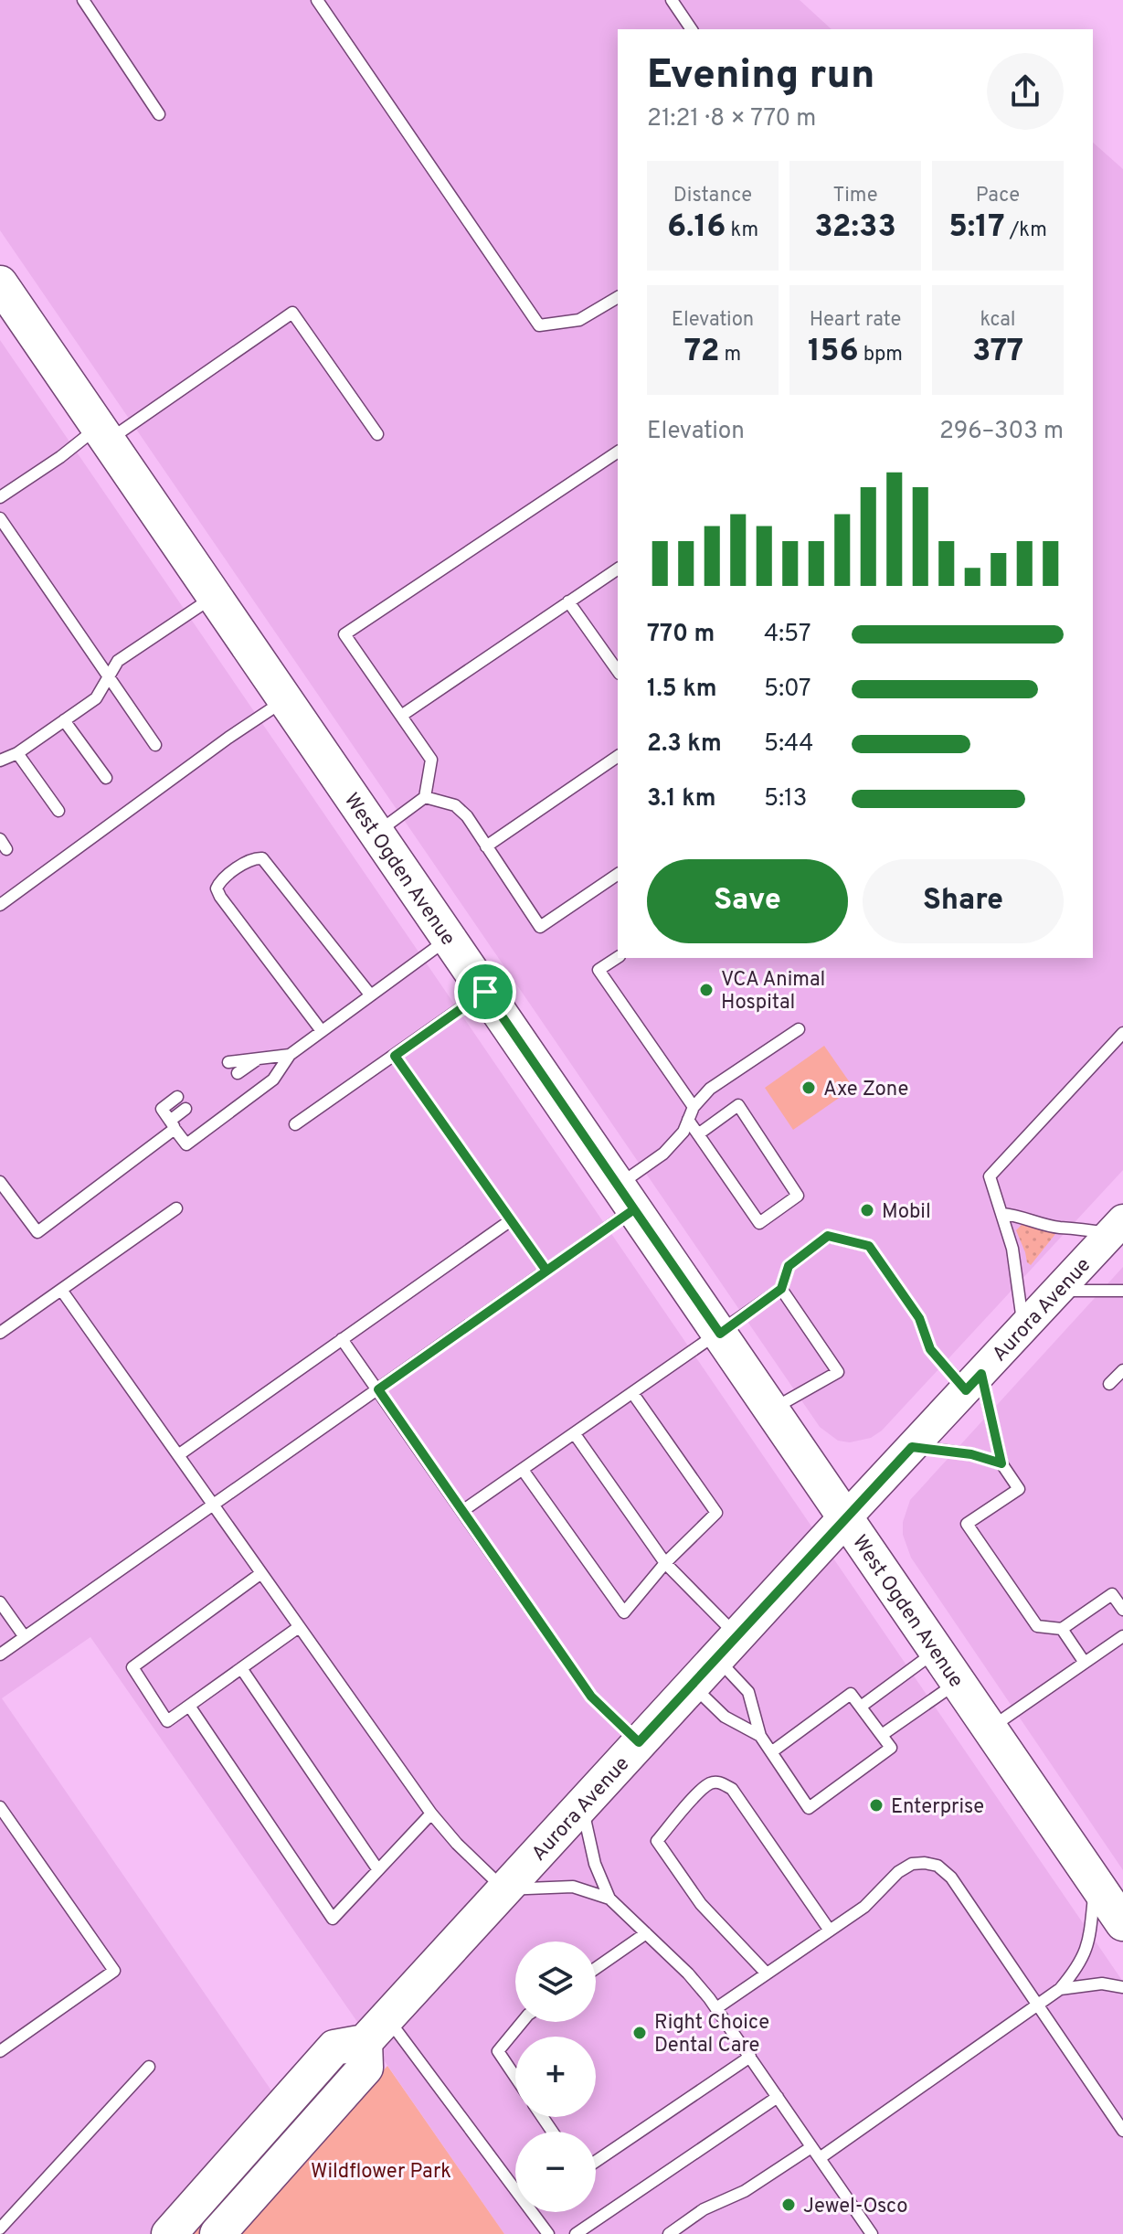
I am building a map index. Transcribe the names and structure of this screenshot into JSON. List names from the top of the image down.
{
  "streets": {
    "main road": ["West Ogden Avenue", "Aurora Avenue"]
  },
  "crossings": [
    ["West Ogden Avenue", "Aurora Avenue"]
  ],
  "parks": ["Wildflower Park"],
  "places": [
    "VCA Animal Hospital",
    "Axe Zone",
    "Mobil",
    "Enterprise",
    "Right Choice Dental Care",
    "Jewel-Osco"
  ],
  "page": {
    "heading": ["Evening run", "21:21 · 8 × 770 m"],
    "stats": [
      ["Distance", "6.16 km"],
      ["Time", "32:33"],
      ["Pace", "5:17 /km"],
      ["Elevation", "72 m"],
      ["Heart rate", "156 bpm"],
      ["kcal", "377"]
    ],
    "chart": ["Elevation", "296–303 m"],
    "list": [
      {
        "name": "770 m",
        "note": "4:57"
      },
      {
        "name": "1.5 km",
        "note": "5:07"
      },
      {
        "name": "2.3 km",
        "note": "5:44"
      },
      {
        "name": "3.1 km",
        "note": "5:13"
      }
    ],
    "buttons": ["Save", "Share"],
    "map_buttons": ["+", "−"]
  }
}
